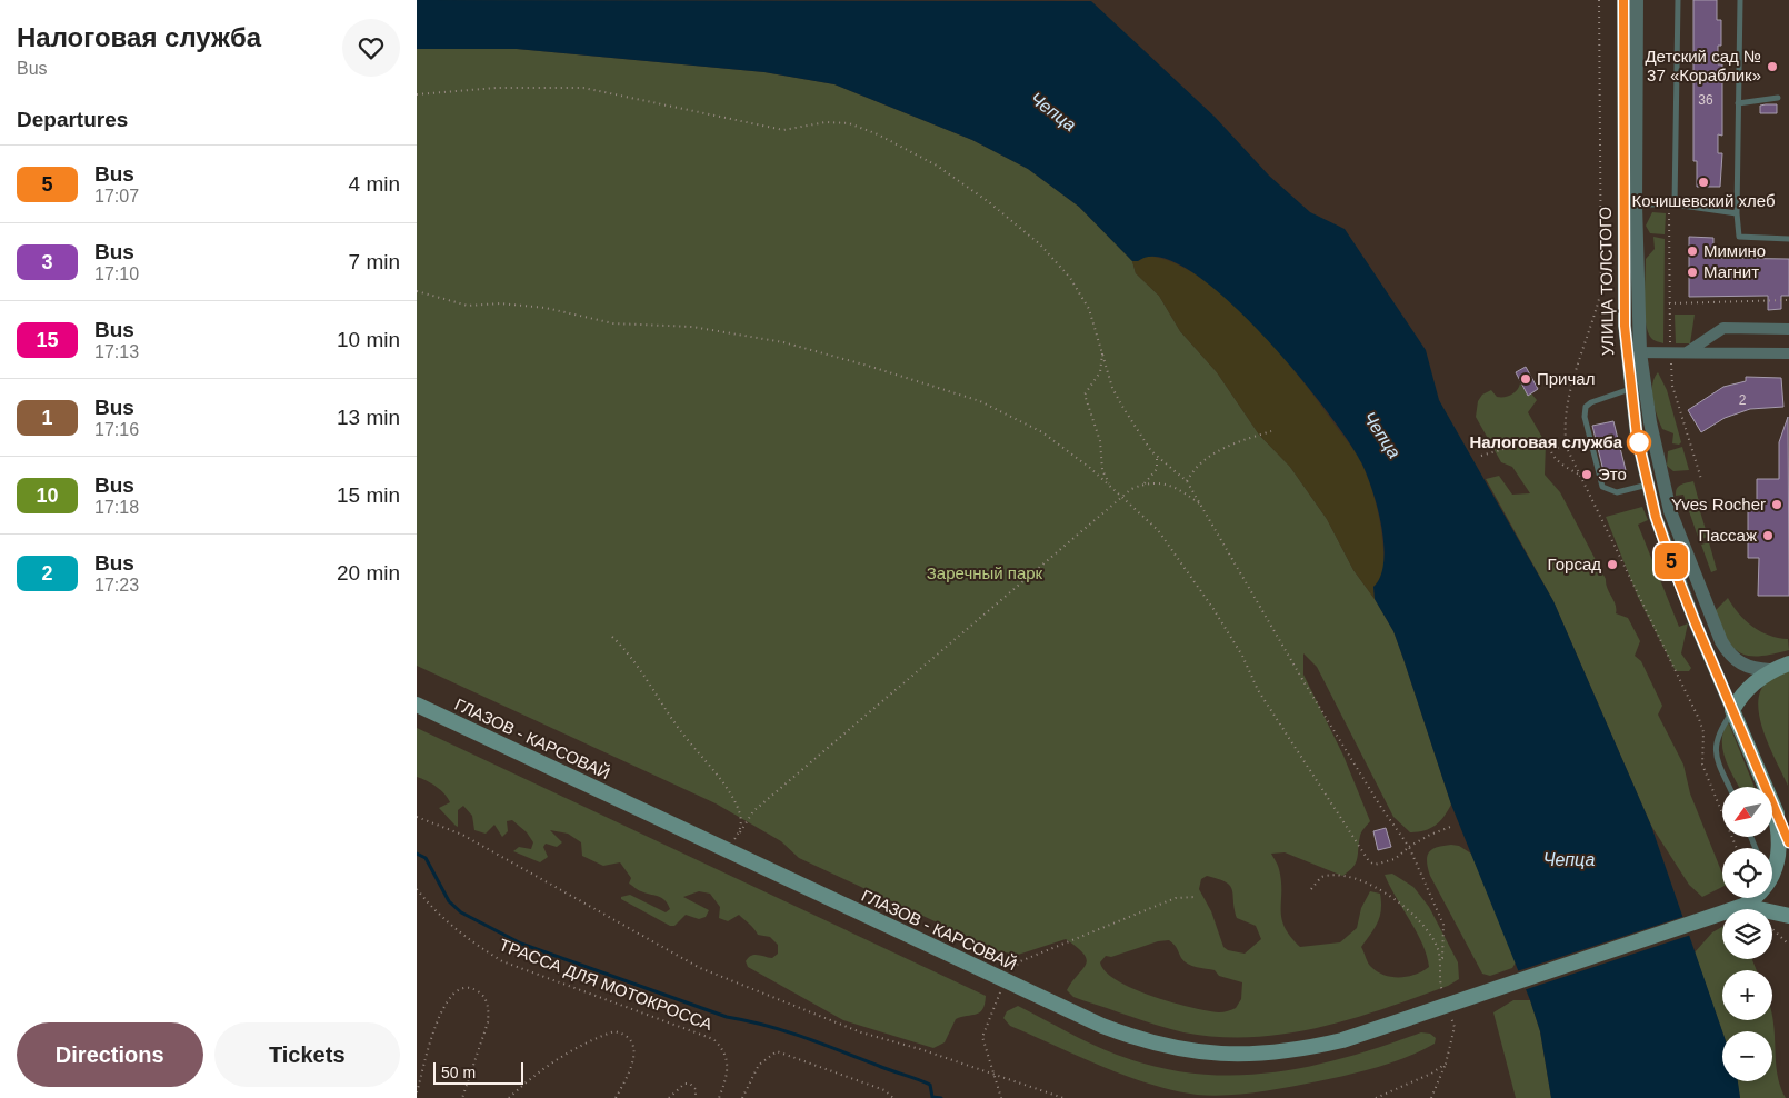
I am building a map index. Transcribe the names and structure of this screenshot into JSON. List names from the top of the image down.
{
  "streets": {
    "main road": ["ГЛАЗОВ - КАРСОВАЙ"],
    "street": ["УЛИЦА ТОЛСТОГО"],
    "path": ["ТРАССА ДЛЯ МОТОКРОССА"]
  },
  "water": ["Чепца"],
  "parks": ["Заречный парк"],
  "places": [
    "Детский сад № 37 «Кораблик»",
    "Кочишевский хлеб",
    "Мимино",
    "Магнит",
    "Причал",
    "Налоговая служба",
    "Это",
    "Yves Rocher",
    "Пассаж",
    "Горсад"
  ],
  "lines": ["bus line 5"],
  "house_numbers": ["36", "2"],
  "scale_bar": "50 m",
  "north": "bottom left",
  "page": {
    "heading": [
      ["Налоговая служба", "Bus"],
      "Departures"
    ],
    "on_map": "5",
    "list": [
      {
        "mark": "5",
        "name": "Bus",
        "note": "17:07",
        "value": "4 min"
      },
      {
        "mark": "3",
        "name": "Bus",
        "note": "17:10",
        "value": "7 min"
      },
      {
        "mark": "15",
        "name": "Bus",
        "note": "17:13",
        "value": "10 min"
      },
      {
        "mark": "1",
        "name": "Bus",
        "note": "17:16",
        "value": "13 min"
      },
      {
        "mark": "10",
        "name": "Bus",
        "note": "17:18",
        "value": "15 min"
      },
      {
        "mark": "2",
        "name": "Bus",
        "note": "17:23",
        "value": "20 min"
      }
    ],
    "map_buttons": ["+", "−"],
    "buttons": ["Directions", "Tickets"],
    "scale": "50 m"
  }
}
